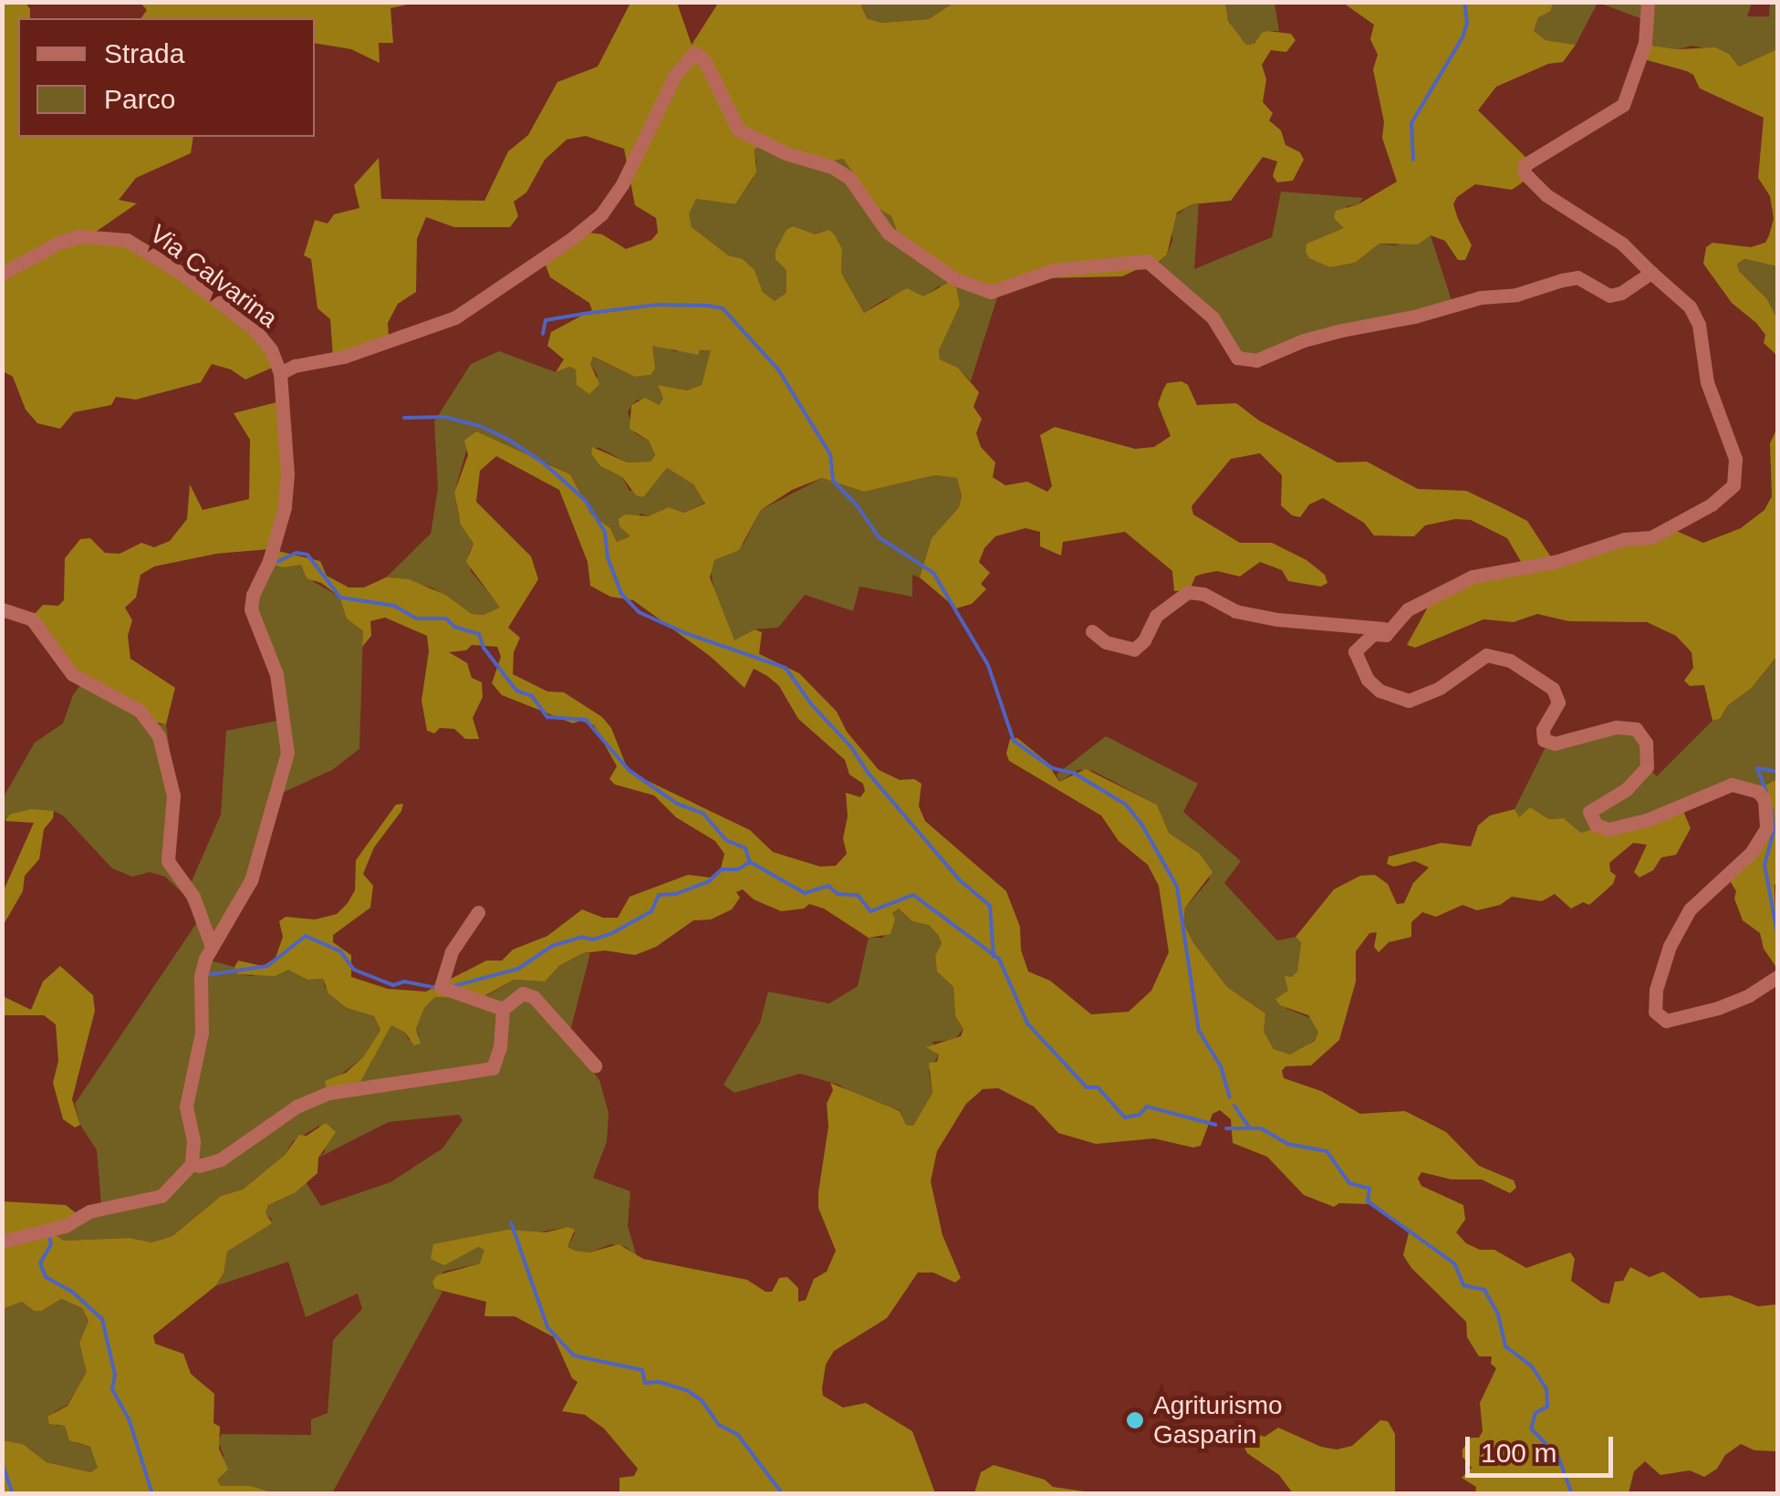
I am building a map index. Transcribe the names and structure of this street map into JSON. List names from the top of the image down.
{
  "streets": {
    "street": ["Via Calvarina"]
  },
  "places": ["Agriturismo Gasparin"],
  "legend": ["Strada", "Parco"],
  "scale_bar": "100 m"
}
